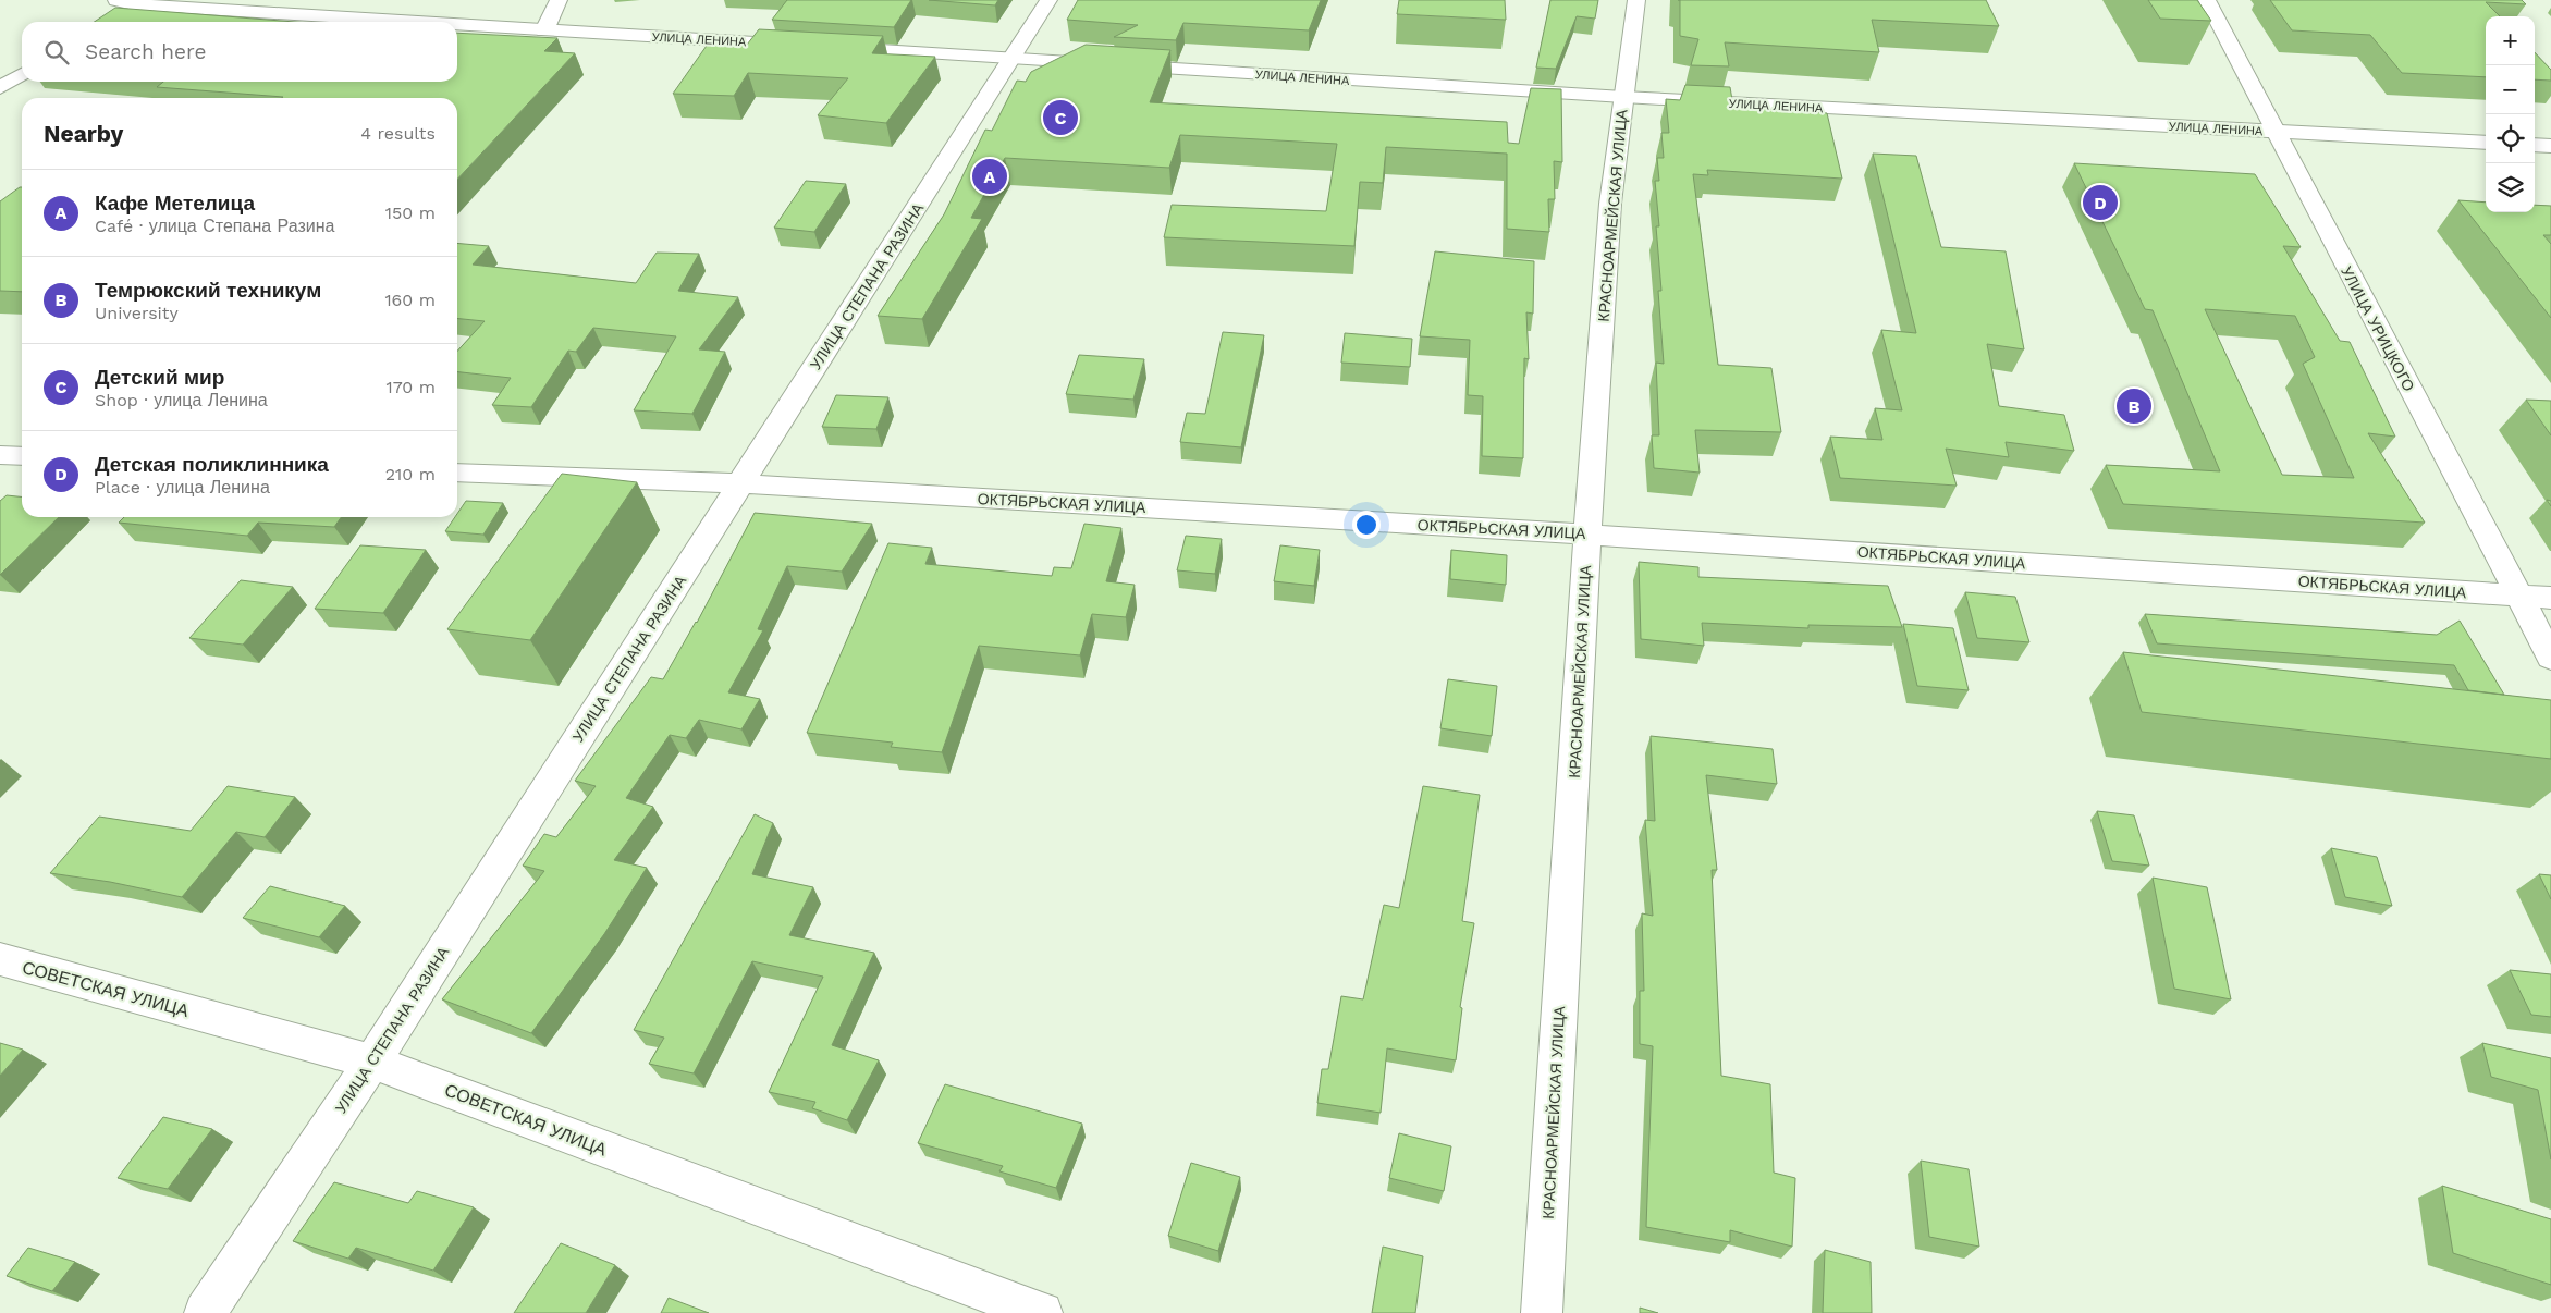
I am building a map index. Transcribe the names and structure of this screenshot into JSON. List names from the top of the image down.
{
  "streets": {
    "street": [
      "УЛИЦА ЛЕНИНА",
      "КРАСНОАРМЕЙСКАЯ УЛИЦА",
      "УЛИЦА СТЕПАНА РАЗИНА",
      "УЛИЦА УРИЦКОГО",
      "ОКТЯБРЬСКАЯ УЛИЦА",
      "СОВЕТСКАЯ УЛИЦА"
    ]
  },
  "crossings": [
    ["УЛИЦА ЛЕНИНА", "КРАСНОАРМЕЙСКАЯ УЛИЦА"],
    ["УЛИЦА ЛЕНИНА", "УЛИЦА СТЕПАНА РАЗИНА"],
    ["УЛИЦА ЛЕНИНА", "УЛИЦА УРИЦКОГО"],
    ["КРАСНОАРМЕЙСКАЯ УЛИЦА", "ОКТЯБРЬСКАЯ УЛИЦА"],
    ["УЛИЦА СТЕПАНА РАЗИНА", "ОКТЯБРЬСКАЯ УЛИЦА"],
    ["УЛИЦА СТЕПАНА РАЗИНА", "СОВЕТСКАЯ УЛИЦА"],
    ["УЛИЦА УРИЦКОГО", "ОКТЯБРЬСКАЯ УЛИЦА"]
  ],
  "page": {
    "map_buttons": ["+", "−"],
    "search": "Search here",
    "pins": [
      "C",
      "A",
      "D",
      "B"
    ],
    "heading": ["Nearby", "4 results"],
    "list": [
      {
        "mark": "A",
        "name": "Кафе Метелица",
        "note": "Café · улица Степана Разина",
        "value": "150 m"
      },
      {
        "mark": "B",
        "name": "Темрюкский техникум",
        "note": "University",
        "value": "160 m"
      },
      {
        "mark": "C",
        "name": "Детский мир",
        "note": "Shop · улица Ленина",
        "value": "170 m"
      },
      {
        "mark": "D",
        "name": "Детская поликлинника",
        "note": "Place · улица Ленина",
        "value": "210 m"
      }
    ]
  }
}
